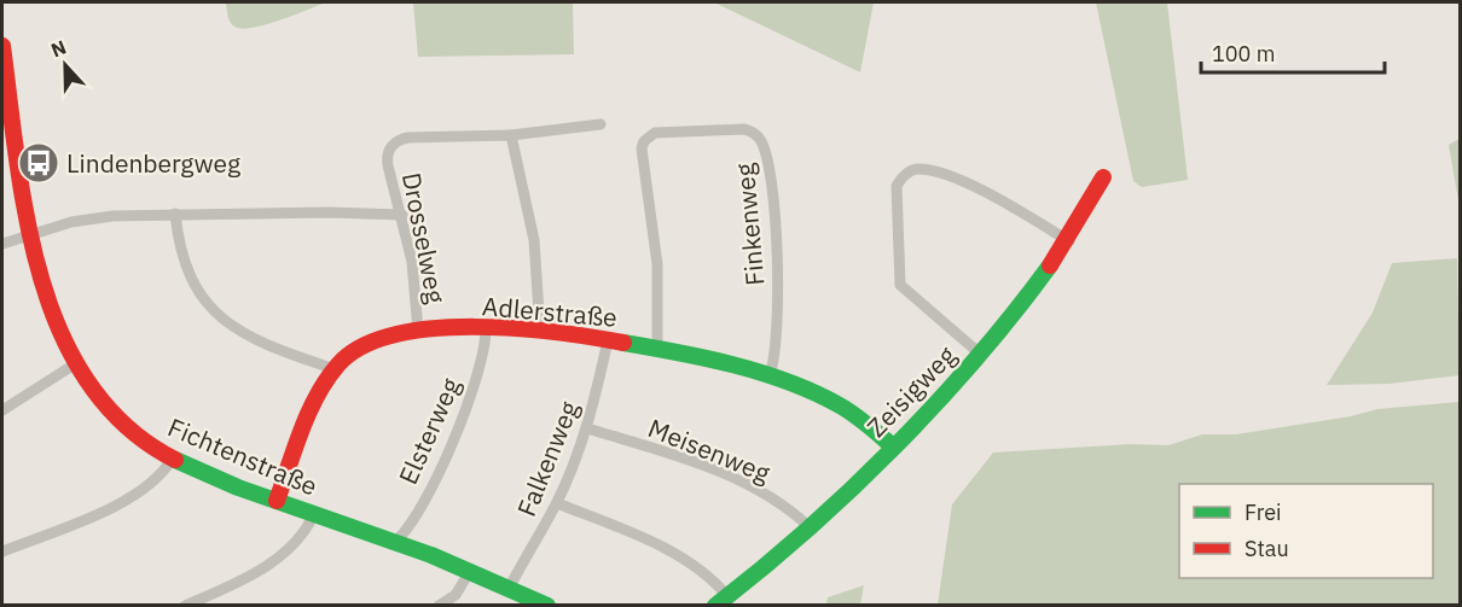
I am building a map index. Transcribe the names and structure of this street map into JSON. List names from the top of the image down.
{
  "streets": {
    "street": [
      "Finkenweg",
      "Drosselweg",
      "Adlerstraße",
      "Zeisigweg",
      "Elsterweg",
      "Meisenweg",
      "Fichtenstraße",
      "Falkenweg"
    ]
  },
  "crossings": [
    ["Finkenweg", "Adlerstraße"],
    ["Drosselweg", "Adlerstraße"],
    ["Adlerstraße", "Zeisigweg"],
    ["Adlerstraße", "Elsterweg"],
    ["Adlerstraße", "Fichtenstraße"],
    ["Adlerstraße", "Falkenweg"],
    ["Zeisigweg", "Meisenweg"],
    ["Elsterweg", "Fichtenstraße"],
    ["Meisenweg", "Falkenweg"],
    ["Fichtenstraße", "Falkenweg"]
  ],
  "places": {
    "bus stop": ["Lindenbergweg"]
  },
  "legend": ["Frei", "Stau"],
  "scale_bar": "100 m",
  "north": "top"
}
